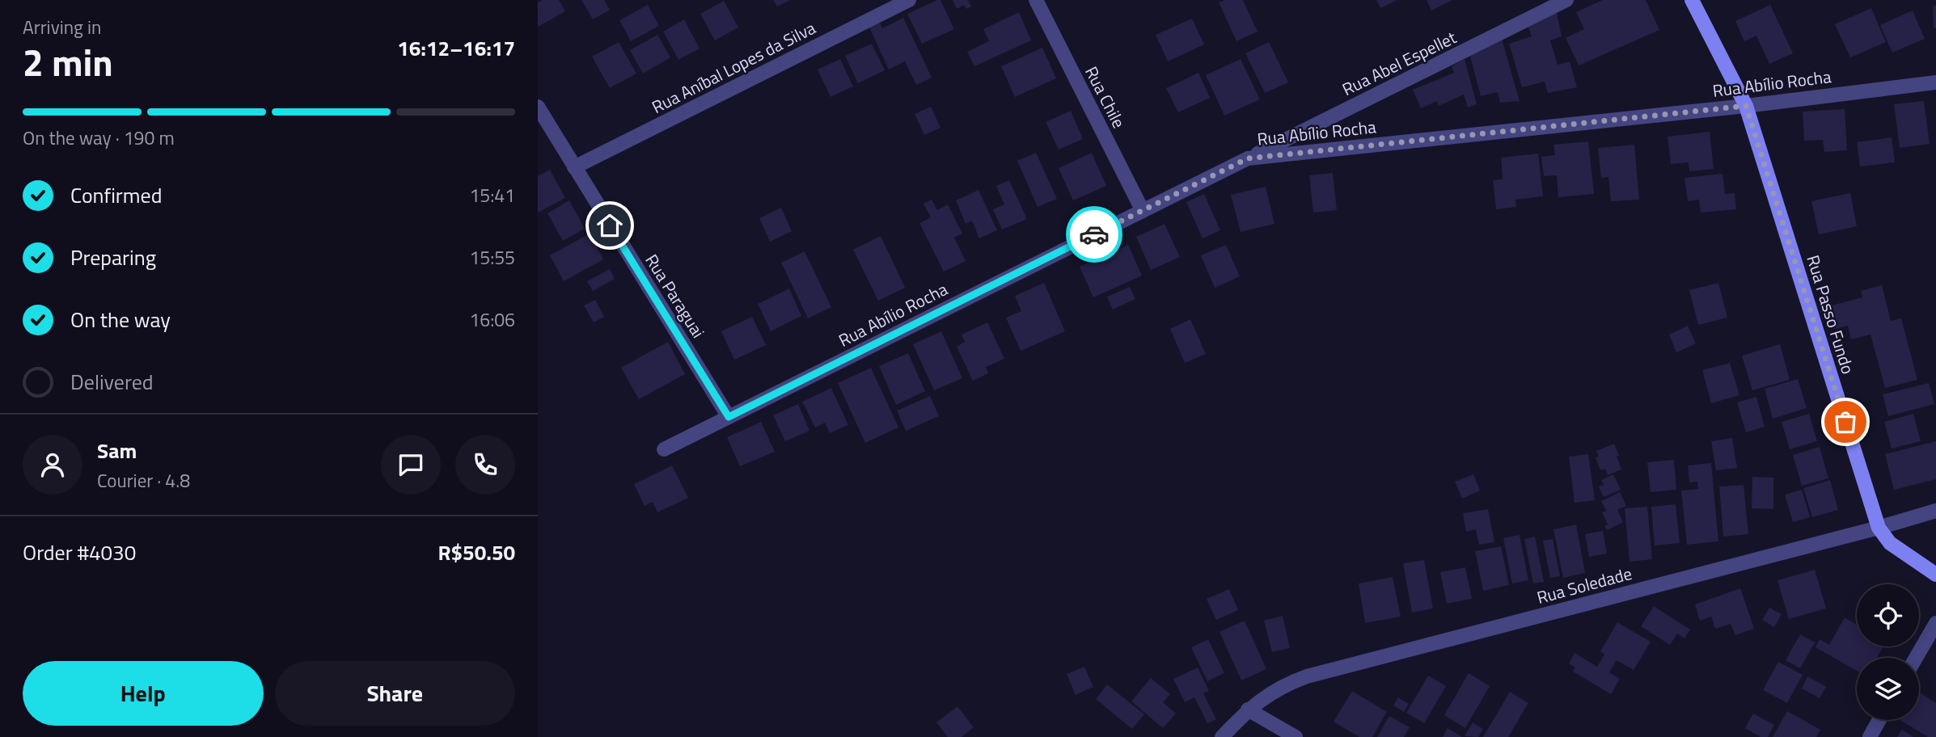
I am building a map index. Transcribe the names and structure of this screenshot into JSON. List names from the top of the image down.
{
  "streets": {
    "street": [
      "Rua Abel Espellet",
      "Rua Aníbal Lopes da Silva",
      "Rua Abílio Rocha",
      "Rua Chile",
      "Rua Paraguai",
      "Rua Passo Fundo",
      "Rua Soledade"
    ]
  },
  "crossings": [
    ["Rua Abel Espellet", "Rua Abílio Rocha"],
    ["Rua Aníbal Lopes da Silva", "Rua Paraguai"],
    ["Rua Abílio Rocha", "Rua Chile"],
    ["Rua Abílio Rocha", "Rua Paraguai"],
    ["Rua Abílio Rocha", "Rua Passo Fundo"],
    ["Rua Passo Fundo", "Rua Soledade"]
  ],
  "page": {
    "heading": ["2 min", "Arriving in", "16:12–16:17"],
    "panel": [
      "Sam",
      "Courier · 4.8",
      "Order #4030",
      "R$50.50"
    ],
    "bar": "On the way · 190 m",
    "list": [
      ["Confirmed", "15:41"],
      ["Preparing", "15:55"],
      ["On the way", "16:06"],
      "Delivered"
    ],
    "buttons": ["Help", "Share"]
  }
}
